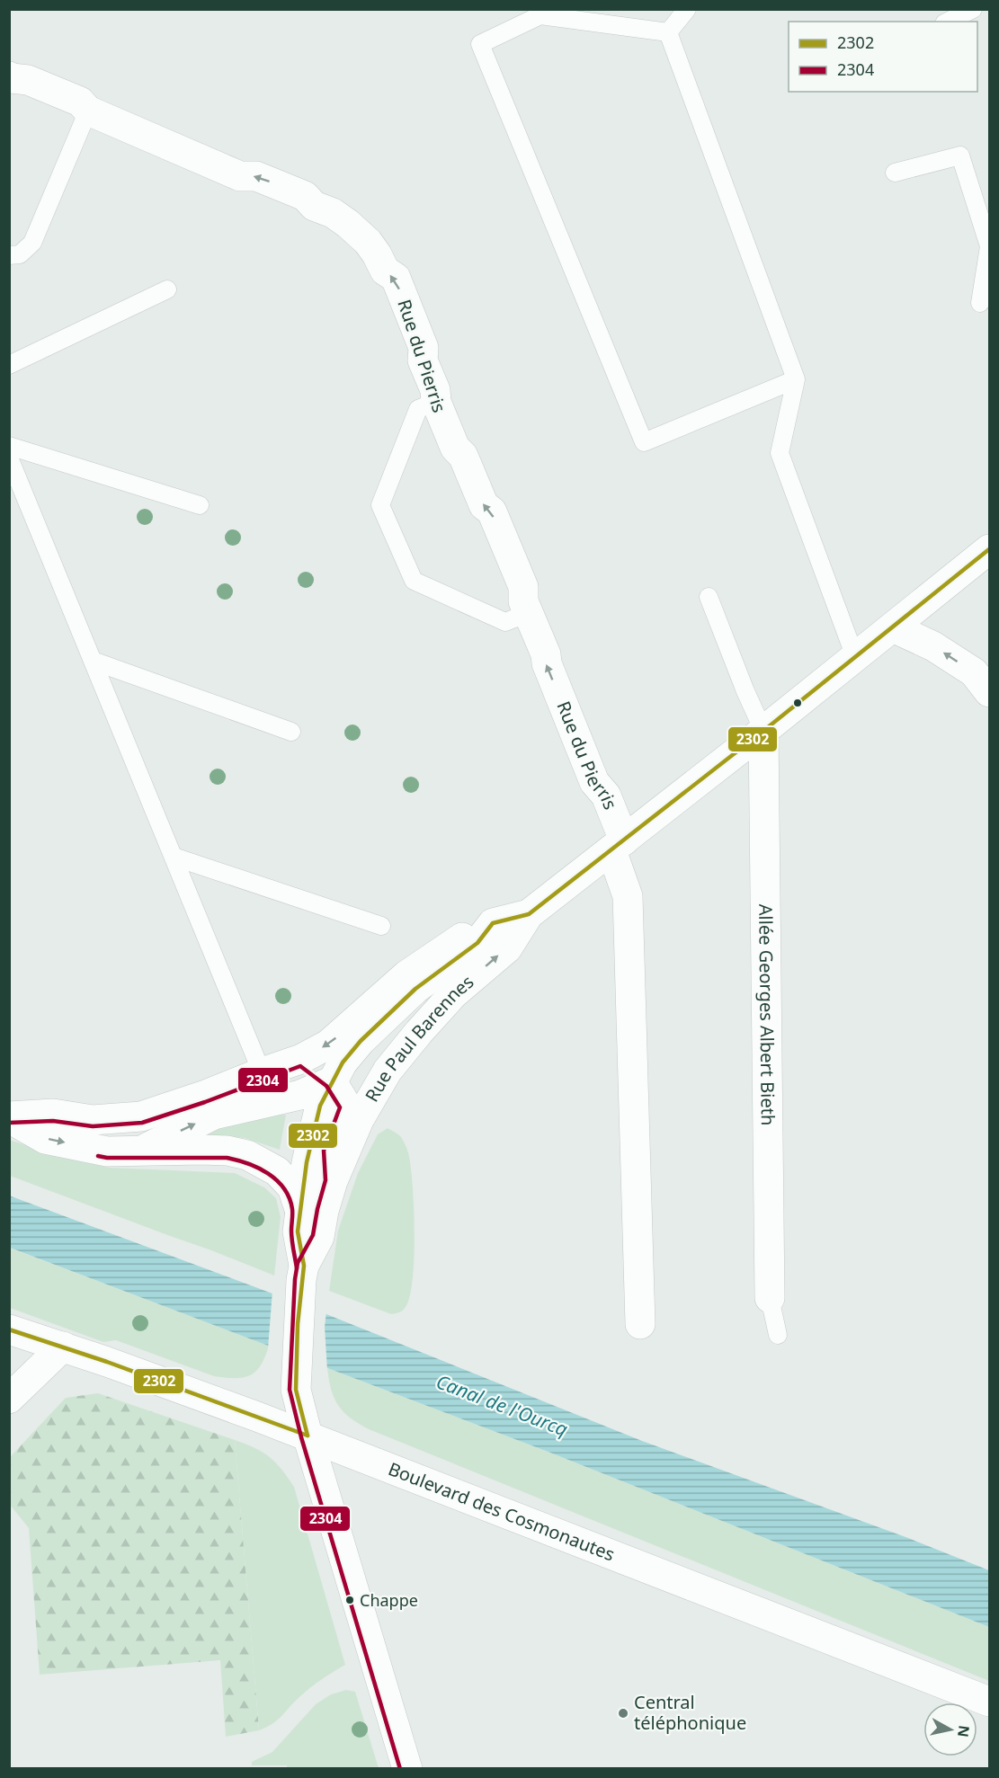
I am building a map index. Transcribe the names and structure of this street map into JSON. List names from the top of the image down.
{
  "streets": {
    "street": [
      "Rue du Pierris",
      "Allée Georges Albert Bieth",
      "Rue Paul Barennes",
      "Boulevard des Cosmonautes"
    ]
  },
  "crossings": [
    ["Rue du Pierris", "Rue Paul Barennes"],
    ["Allée Georges Albert Bieth", "Rue Paul Barennes"]
  ],
  "one_way": ["Rue du Pierris"],
  "water": ["Canal de l'Ourcq"],
  "places": ["Chappe", "Central téléphonique"],
  "lines": ["transit line 2302", "transit line 2304"],
  "legend": ["2302", "2304"],
  "north": "right"
}
